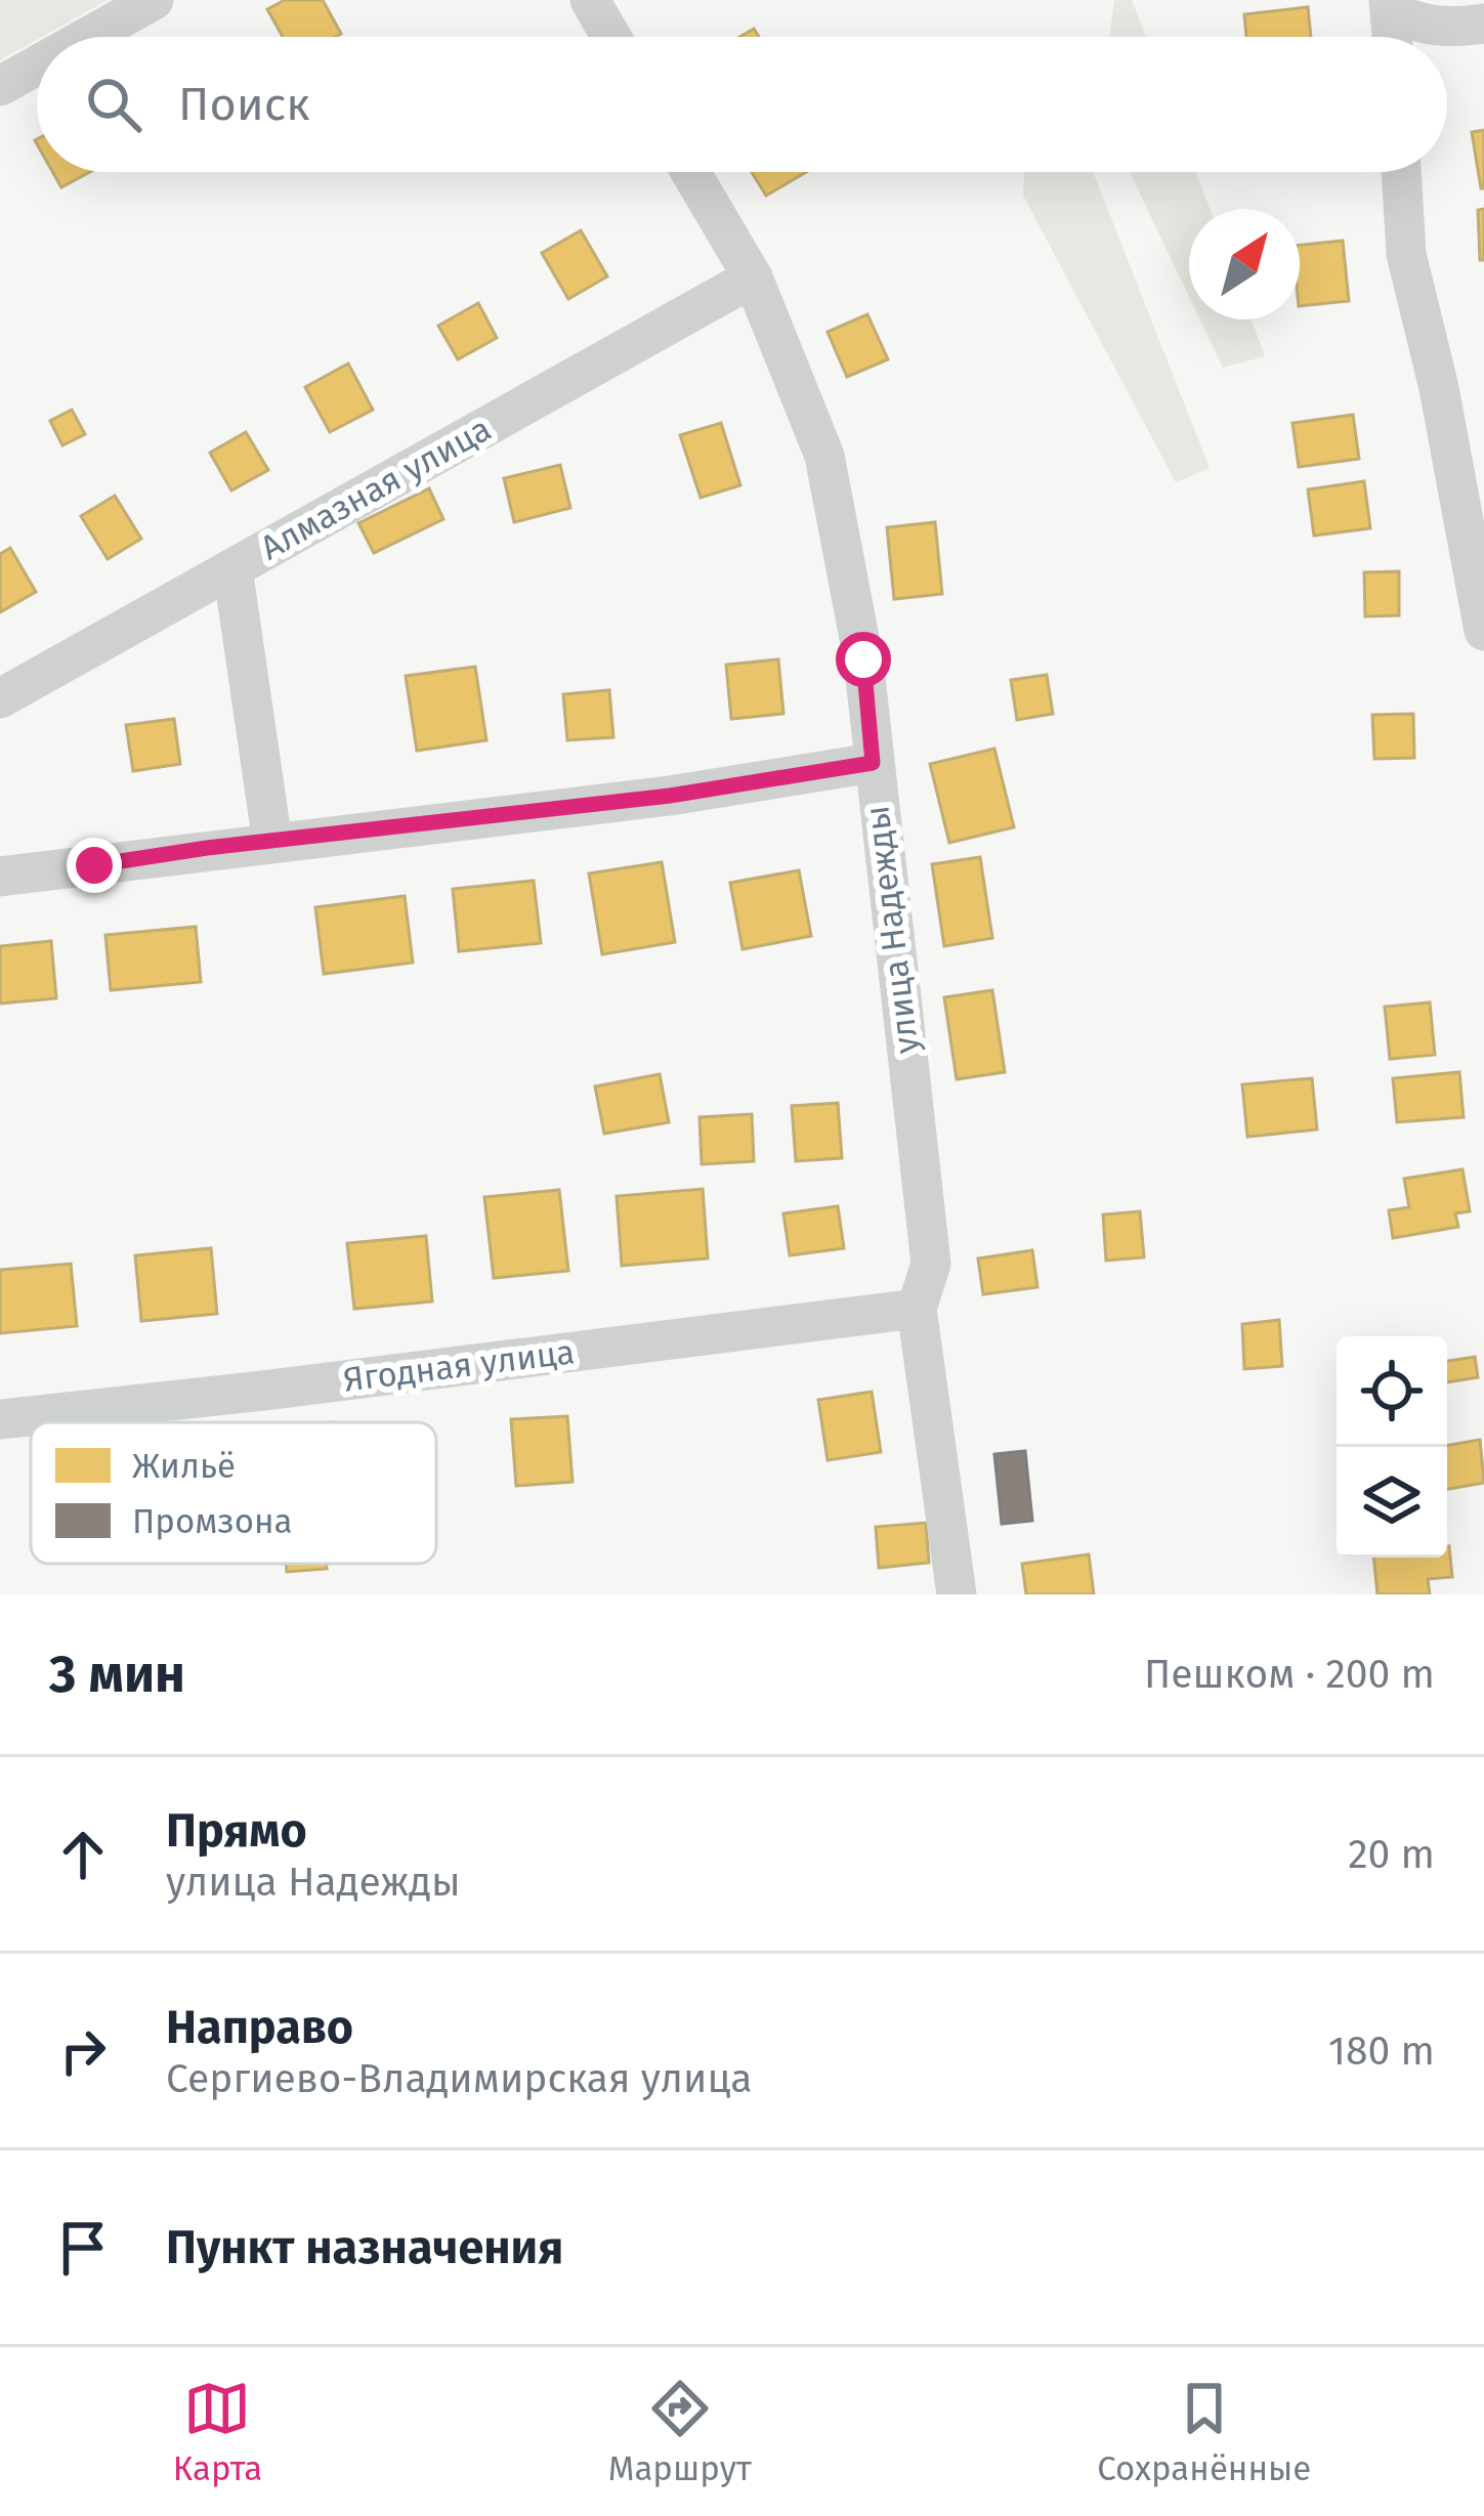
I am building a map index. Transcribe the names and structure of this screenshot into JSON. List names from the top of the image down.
{
  "streets": {
    "street": ["Алмазная улица", "улица Надежды", "Ягодная улица"]
  },
  "crossings": [
    ["Алмазная улица", "улица Надежды"],
    ["улица Надежды", "Ягодная улица"]
  ],
  "legend": ["Жильё", "Промзона"],
  "north": "top right",
  "page": {
    "search": "Поиск",
    "heading": ["3 мин", "Пешком · 200 m"],
    "list": [
      ["Прямо", "улица Надежды", "20 m"],
      ["Направо", "Сергиево-Владимирская улица", "180 m"],
      "Пункт назначения"
    ],
    "nav": ["Карта", "Маршрут", "Сохранённые"]
  }
}
